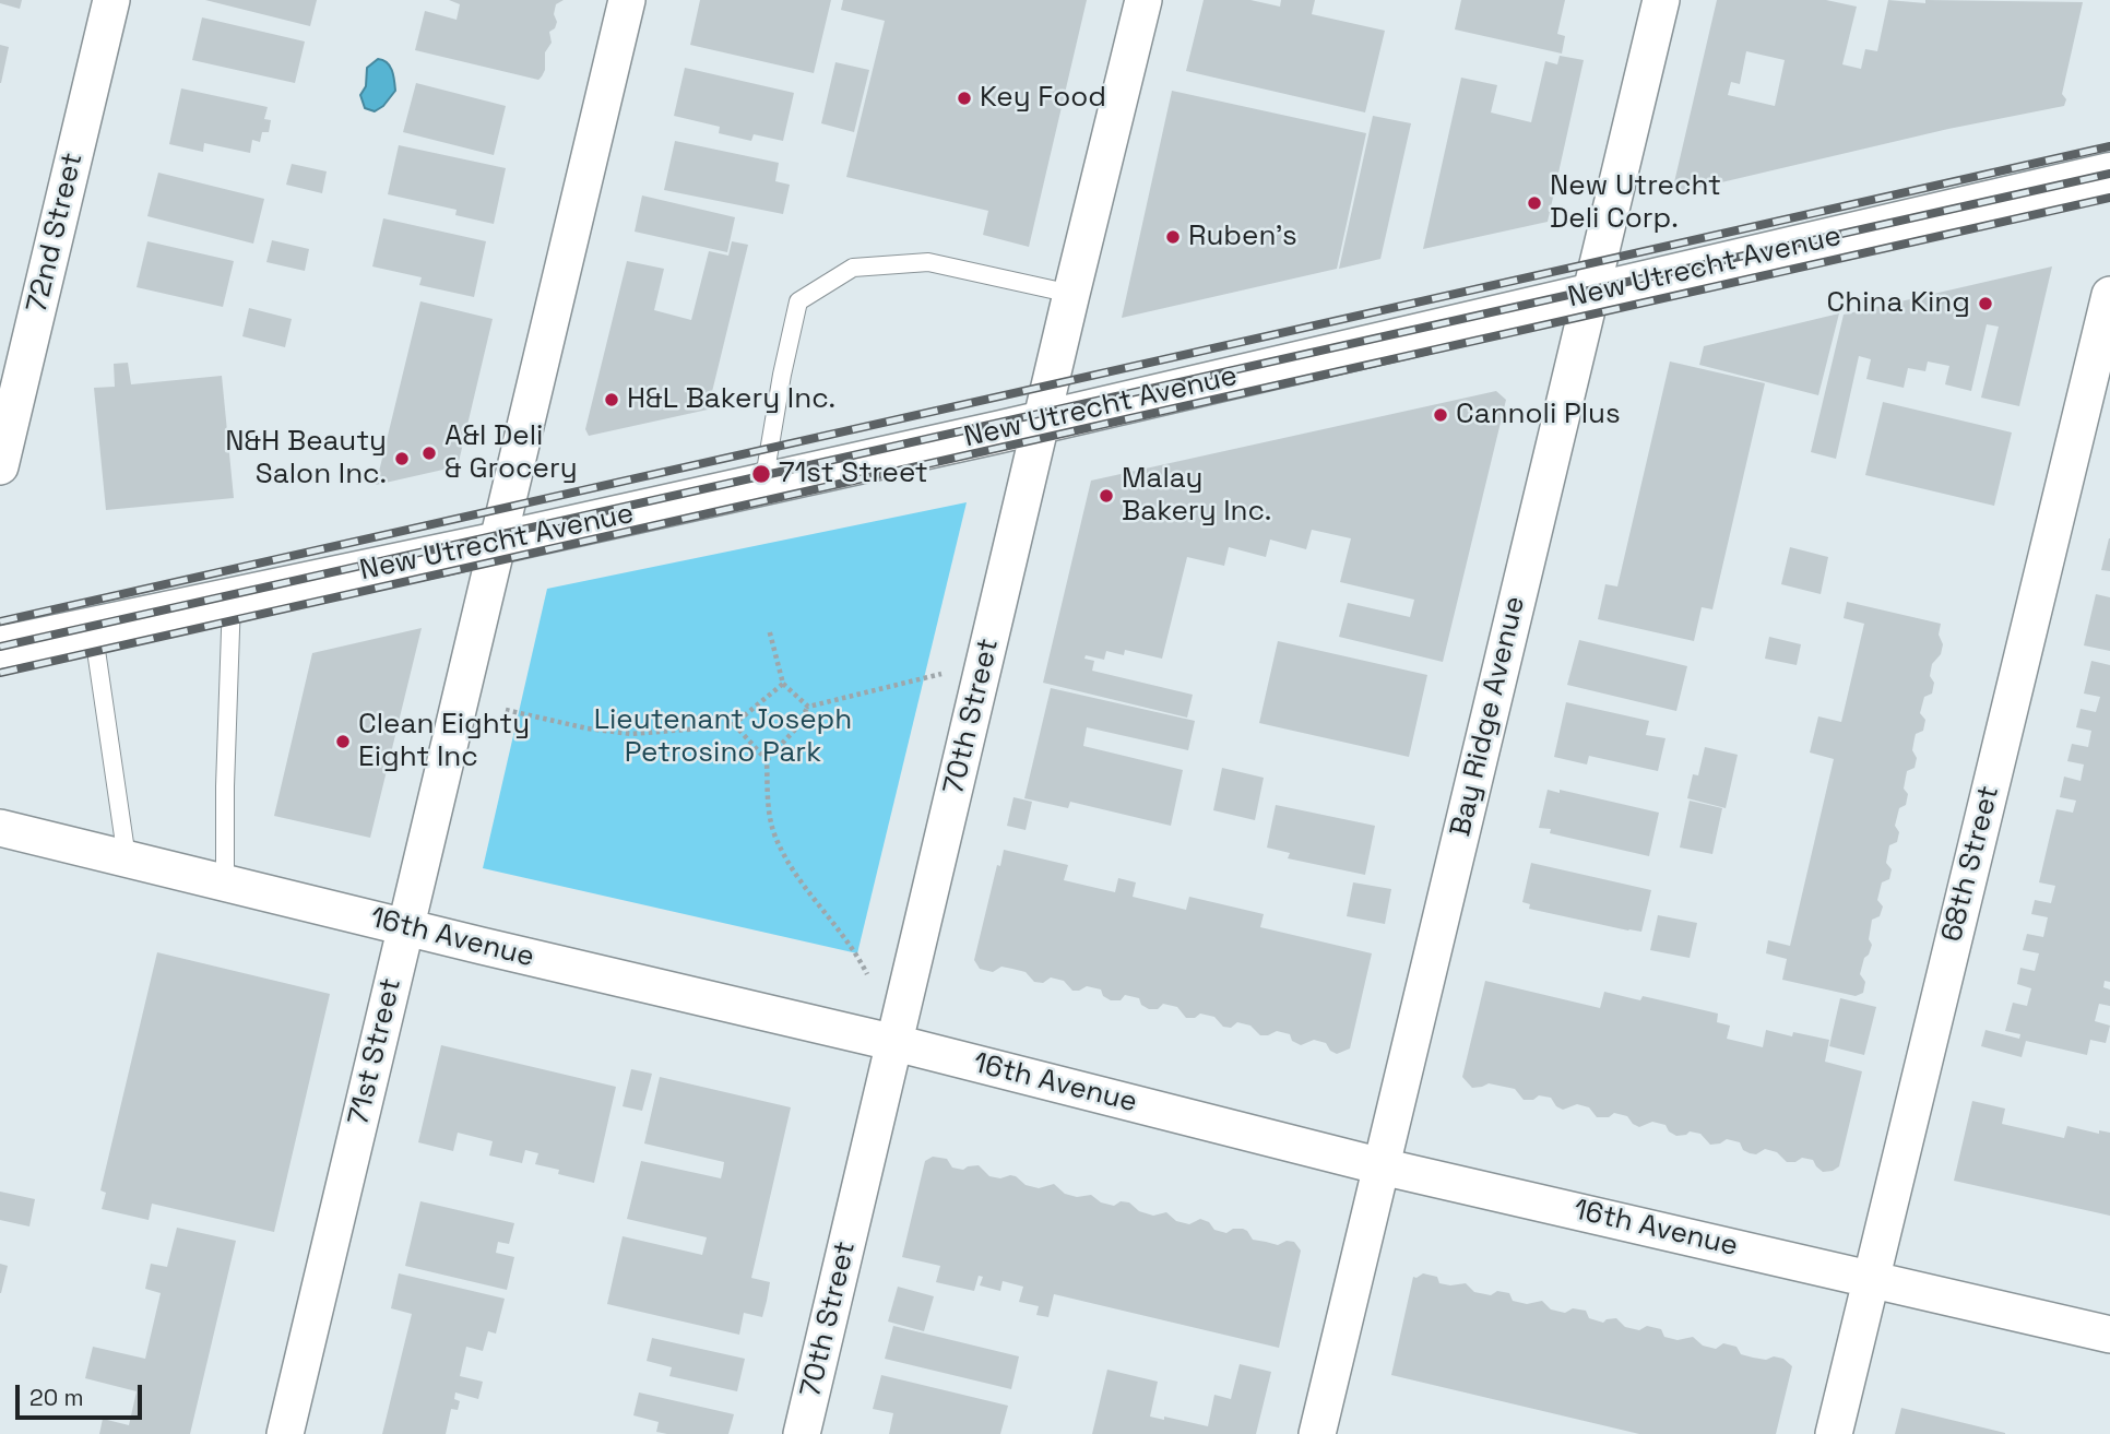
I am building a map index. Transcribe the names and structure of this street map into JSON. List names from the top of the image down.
{
  "streets": {
    "street": [
      "72nd Street",
      "New Utrecht Avenue",
      "70th Street",
      "Bay Ridge Avenue",
      "68th Street",
      "16th Avenue",
      "71st Street"
    ]
  },
  "crossings": [
    ["New Utrecht Avenue", "70th Street"],
    ["New Utrecht Avenue", "Bay Ridge Avenue"],
    ["New Utrecht Avenue", "71st Street"],
    ["70th Street", "16th Avenue"],
    ["Bay Ridge Avenue", "16th Avenue"],
    ["68th Street", "16th Avenue"],
    ["16th Avenue", "71st Street"]
  ],
  "parks": ["Lieutenant Joseph Petrosino Park"],
  "places": [
    "Key Food",
    "New Utrecht Deli Corp.",
    "Ruben's",
    "China King",
    "H&L Bakery Inc.",
    "Cannoli Plus",
    "A&I Deli & Grocery",
    "N&H Beauty Salon Inc.",
    "71st Street",
    "Malay Bakery Inc.",
    "Clean Eighty Eight Inc"
  ],
  "scale_bar": "20 m"
}
